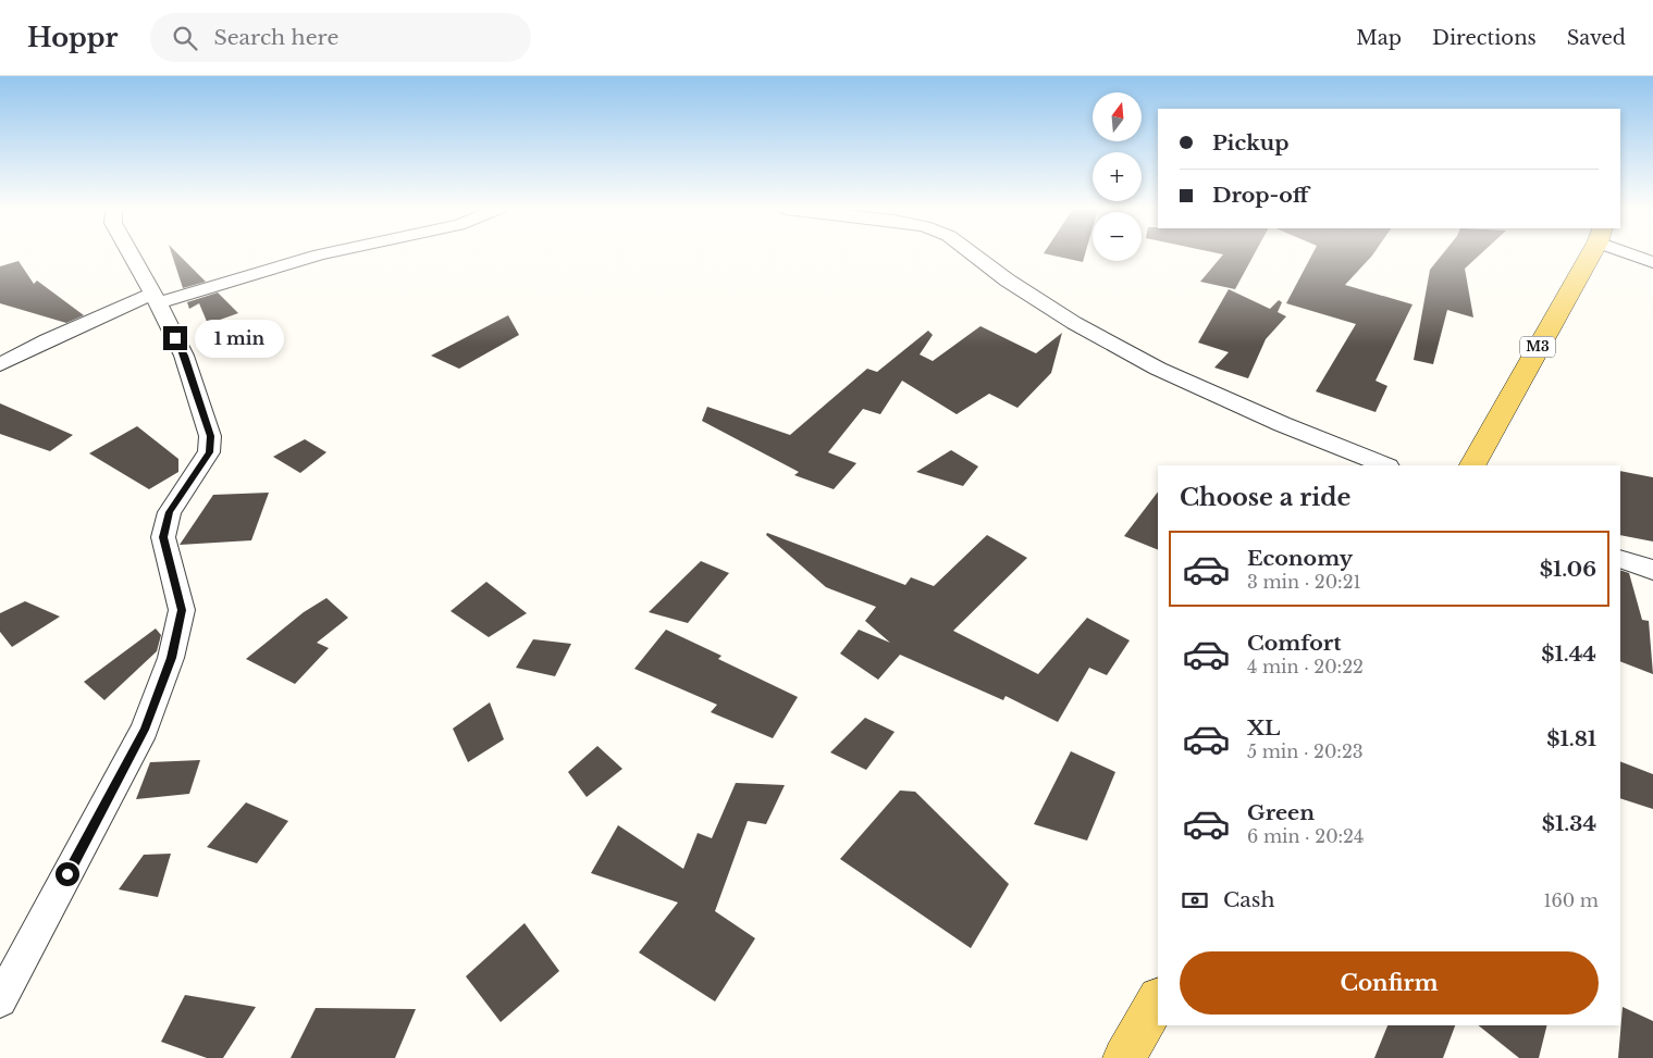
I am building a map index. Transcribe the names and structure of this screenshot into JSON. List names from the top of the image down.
{
  "streets": {
    "main road": ["M3"]
  },
  "north": "top",
  "page": {
    "header": "Hoppr",
    "search": "Search here",
    "nav": ["Map", "Directions", "Saved"],
    "map_buttons": ["+", "−"],
    "banner": ["Pickup", "Drop-off"],
    "bubble": "1 min",
    "heading": "Choose a ride",
    "list": [
      {
        "name": "Economy",
        "note": "3 min · 20:21",
        "value": "$1.06"
      },
      {
        "name": "Comfort",
        "note": "4 min · 20:22",
        "value": "$1.44"
      },
      {
        "name": "XL",
        "note": "5 min · 20:23",
        "value": "$1.81"
      },
      {
        "name": "Green",
        "note": "6 min · 20:24",
        "value": "$1.34"
      }
    ],
    "pay": ["Cash", "160 m"],
    "buttons": "Confirm"
  }
}
